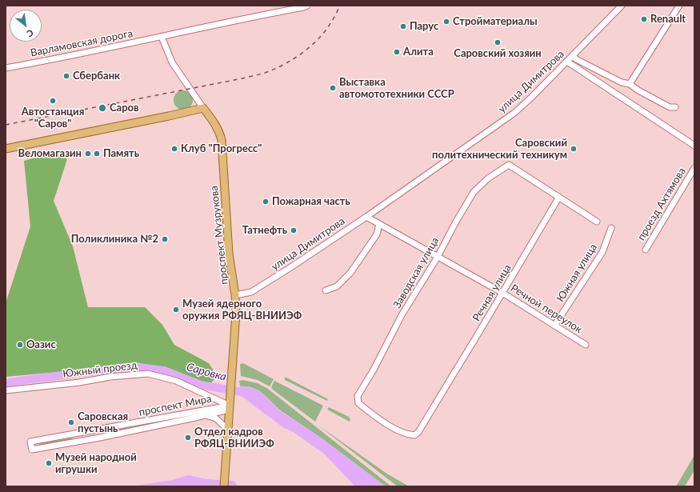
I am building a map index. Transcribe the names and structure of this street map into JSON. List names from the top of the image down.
{
  "streets": {
    "main road": ["проспект Музрукова"],
    "street": [
      "Варламовская дорога",
      "улица Димитрова",
      "проезд Ахтямова",
      "Заводская улица",
      "Южная улица",
      "Речная улица",
      "Речной переулок",
      "Южный проезд",
      "проспект Мира"
    ]
  },
  "crossings": [
    ["Варламовская дорога", "проспект Музрукова"],
    ["улица Димитрова", "проспект Музрукова"],
    ["улица Димитрова", "Речной переулок"],
    ["проспект Музрукова", "Южный проезд"],
    ["проспект Музрукова", "проспект Мира"],
    ["Заводская улица", "Речная улица"],
    ["Заводская улица", "Речной переулок"],
    ["Южная улица", "Речной переулок"],
    ["Речная улица", "Речной переулок"],
    ["Южный проезд", "проспект Мира"]
  ],
  "water": ["Саровка"],
  "places": [
    "Renault",
    "Стройматериалы",
    "Парус",
    "Саровский хозяин",
    "Алита",
    "Сбербанк",
    "Выставка автомототехники СССР",
    "Автостанция \"Саров\"",
    "Саров",
    "Клуб \"Прогресс\"",
    "Саровский политехнический техникум",
    "Веломагазин",
    "Память",
    "Пожарная часть",
    "Татнефть",
    "Поликлиника №2",
    "Музей ядерного оружия РФЯЦ-ВНИИЭФ",
    "Оазис",
    "Саровская пустынь",
    "Отдел кадров РФЯЦ-ВНИИЭФ",
    "Музей народной игрушки"
  ],
  "north": "bottom right"
}
